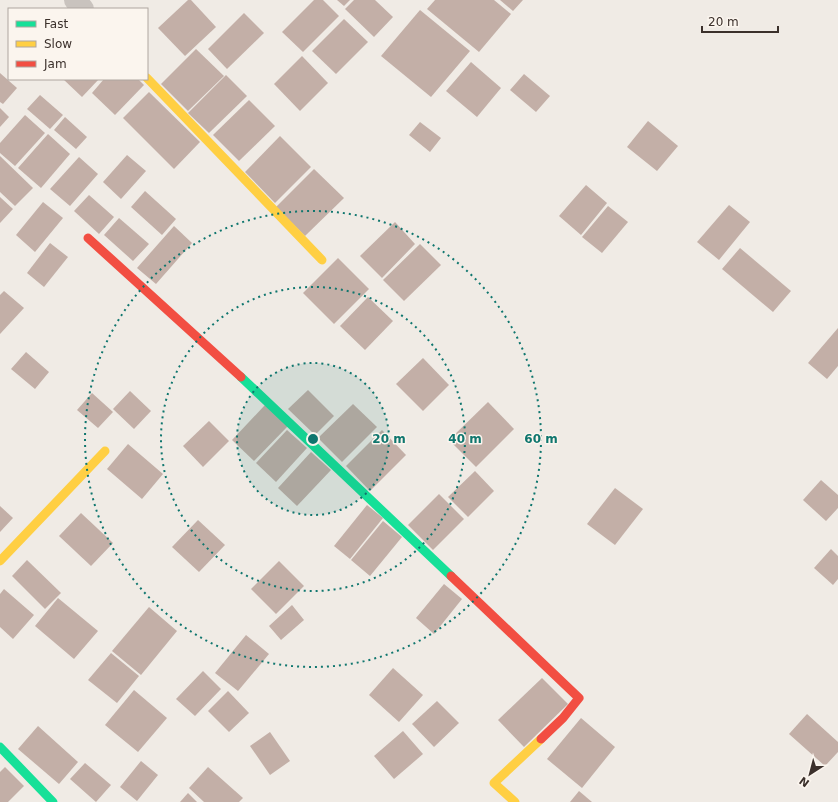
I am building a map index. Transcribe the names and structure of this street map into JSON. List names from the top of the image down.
{
  "legend": ["Fast", "Slow", "Jam"],
  "scale_bar": "20 m",
  "north": "bottom left",
  "rings": ["20 m", "40 m", "60 m"]
}
